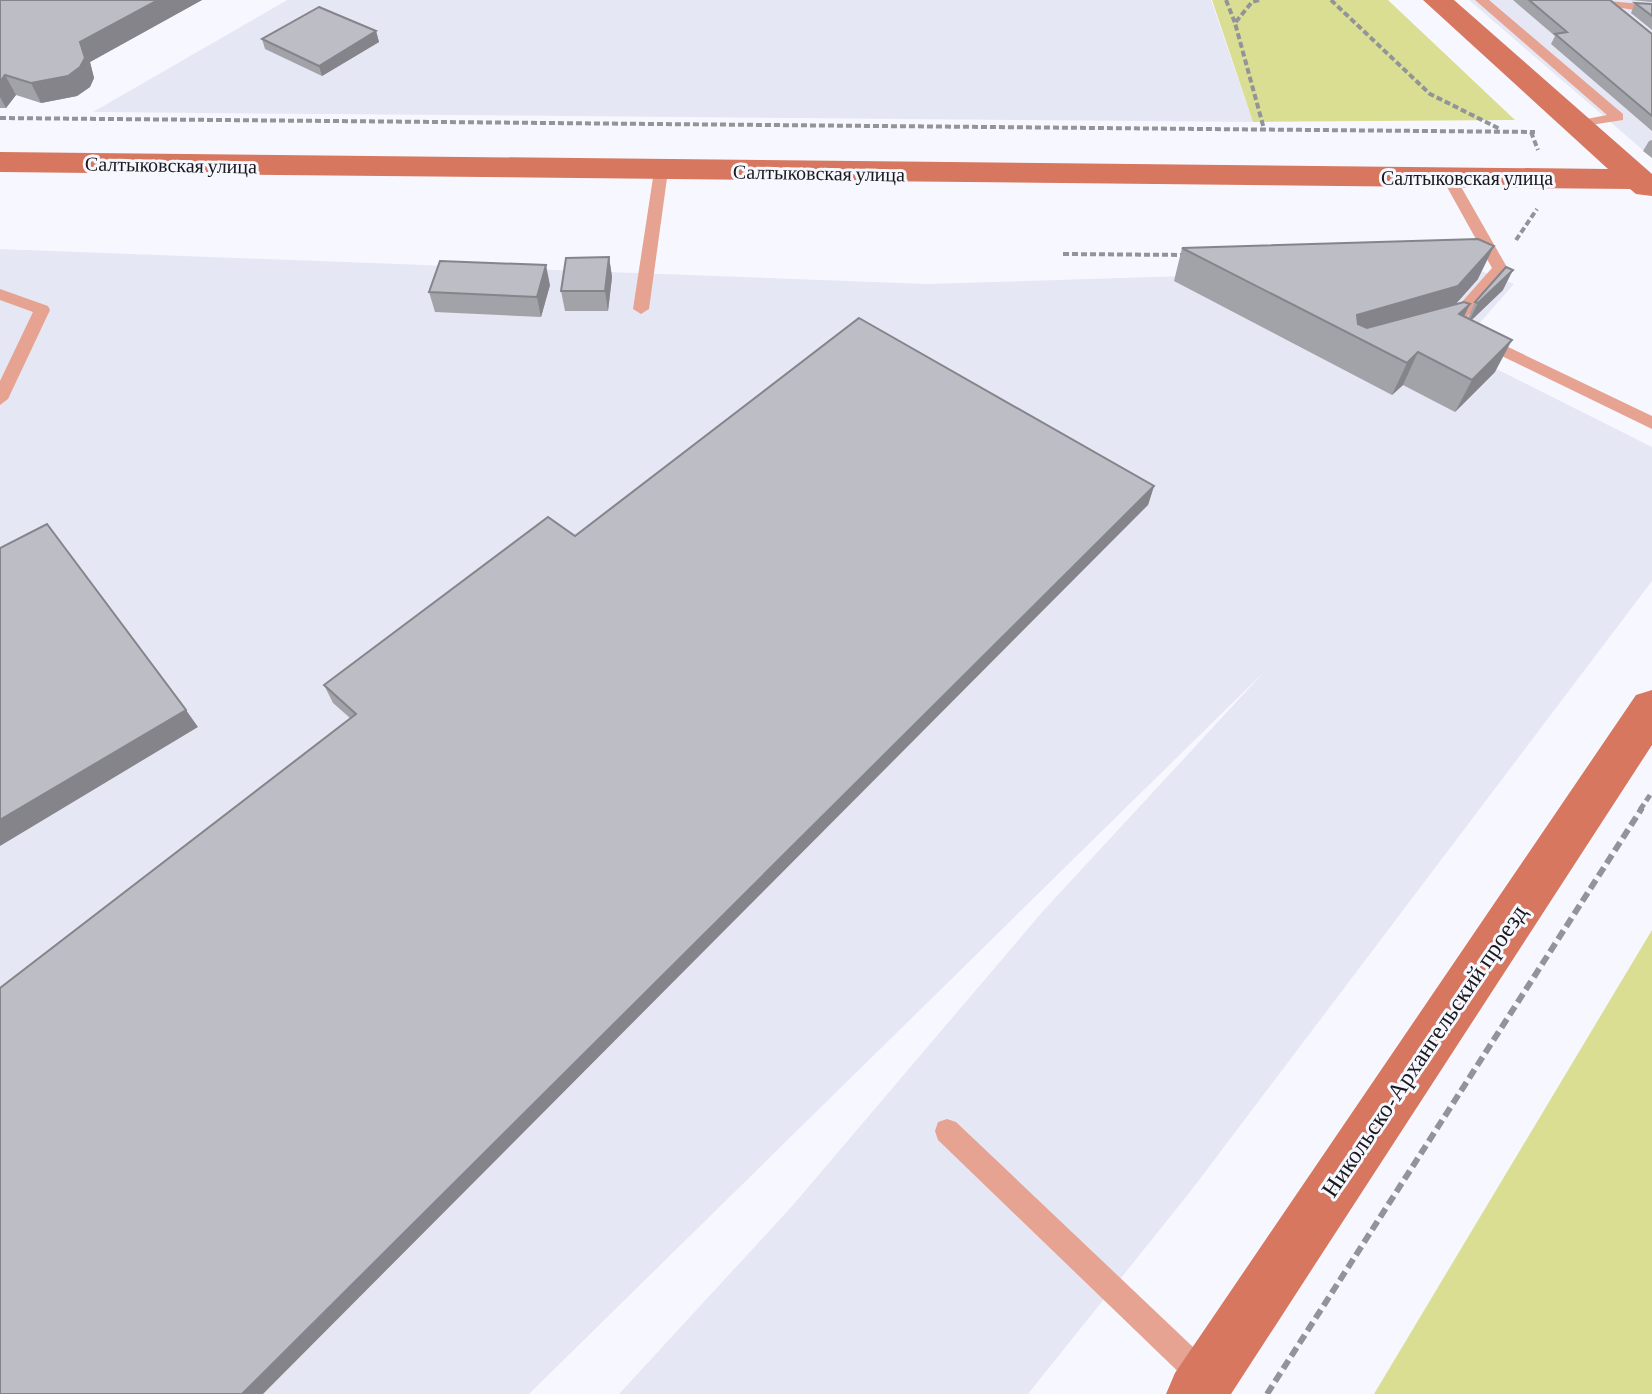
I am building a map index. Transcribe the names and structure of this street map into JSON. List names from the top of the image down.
{
  "streets": {
    "street": ["Салтыковская улица", "Никольско-Архангельский проезд"]
  }
}
